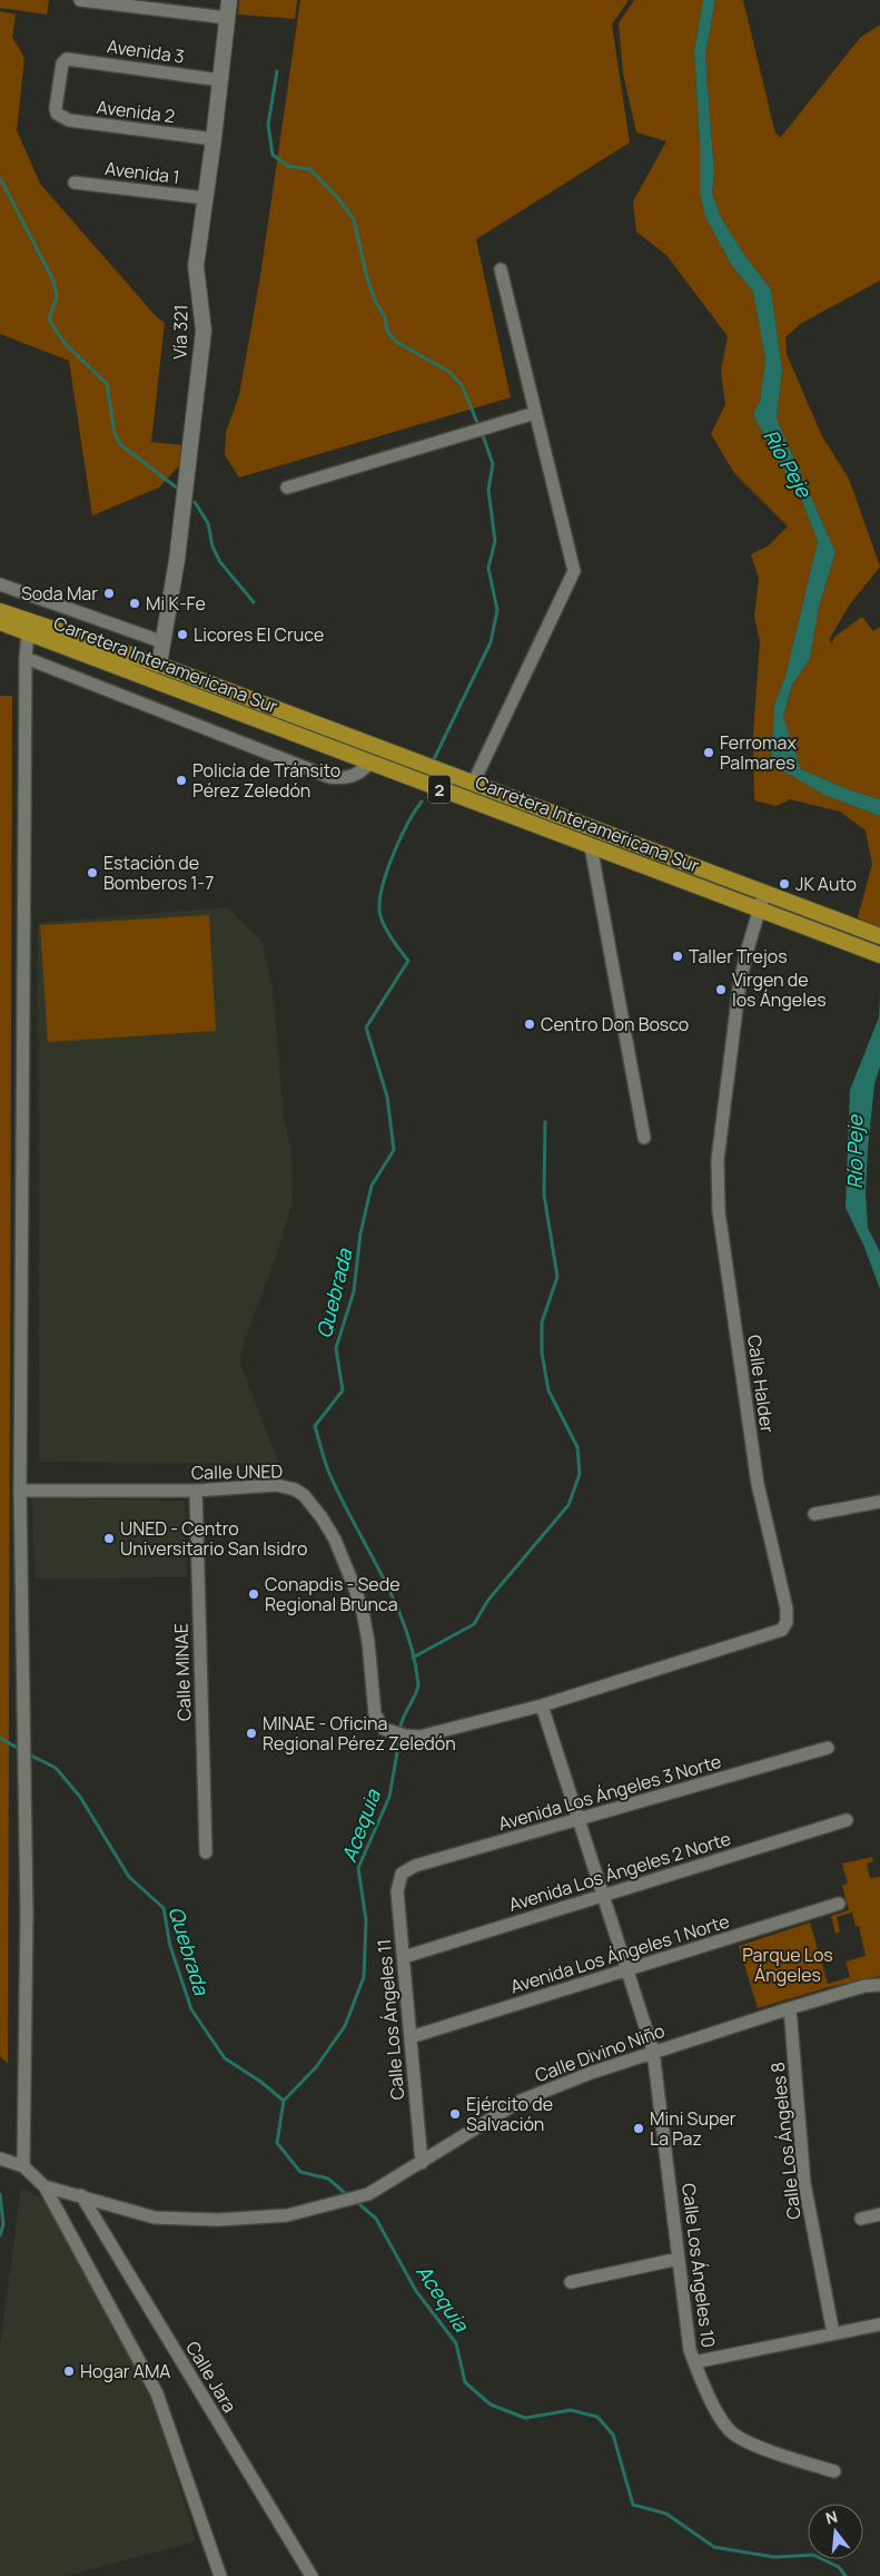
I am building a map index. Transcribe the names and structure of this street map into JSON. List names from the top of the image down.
{
  "streets": {
    "highway": ["Carretera Interamericana Sur", "2"],
    "street": [
      "Avenida 3",
      "Avenida 2",
      "Avenida 1",
      "Vía 321",
      "Calle Halder",
      "Calle UNED",
      "Calle MINAE",
      "Avenida Los Ángeles 3 Norte",
      "Avenida Los Ángeles 2 Norte",
      "Avenida Los Ángeles 1 Norte",
      "Calle Los Ángeles 11",
      "Calle Divino Niño",
      "Calle Los Ángeles 8",
      "Calle Los Ángeles 10",
      "Calle Jara"
    ]
  },
  "crossings": [
    ["Avenida 3", "Avenida 2"],
    ["Avenida 3", "Vía 321"],
    ["Avenida 2", "Vía 321"],
    ["Avenida 1", "Vía 321"],
    ["Vía 321", "Carretera Interamericana Sur"],
    ["Carretera Interamericana Sur", "Calle Halder"],
    ["Calle Halder", "Calle UNED"],
    ["Calle Halder", "Calle Los Ángeles 10"],
    ["Calle UNED", "Calle MINAE"],
    ["Calle UNED", "Calle Los Ángeles 10"],
    ["Avenida Los Ángeles 3 Norte", "Calle Los Ángeles 11"],
    ["Avenida Los Ángeles 3 Norte", "Calle Los Ángeles 10"],
    ["Avenida Los Ángeles 2 Norte", "Calle Los Ángeles 11"],
    ["Avenida Los Ángeles 2 Norte", "Calle Los Ángeles 10"],
    ["Avenida Los Ángeles 1 Norte", "Calle Los Ángeles 11"],
    ["Avenida Los Ángeles 1 Norte", "Calle Los Ángeles 10"],
    ["Calle Los Ángeles 11", "Calle Divino Niño"],
    ["Calle Divino Niño", "Calle Los Ángeles 8"],
    ["Calle Divino Niño", "Calle Los Ángeles 10"],
    ["Calle Divino Niño", "Calle Jara"]
  ],
  "water": ["Río Peje", "Quebrada", "Acequia"],
  "parks": ["Parque Los Ángeles"],
  "places": [
    "Soda Mar",
    "Mi K-Fe",
    "Licores El Cruce",
    "Ferromax Palmares",
    "Policía de Tránsito Pérez Zeledón",
    "Estación de Bomberos 1-7",
    "JK Auto",
    "Taller Trejos",
    "Virgen de los Ángeles",
    "Centro Don Bosco",
    "UNED - Centro Universitario San Isidro",
    "Conapdis - Sede Regional Brunca",
    "MINAE - Oficina Regional Pérez Zeledón",
    "Ejército de Salvación",
    "Mini Super La Paz",
    "Hogar AMA"
  ],
  "north": "top"
}
